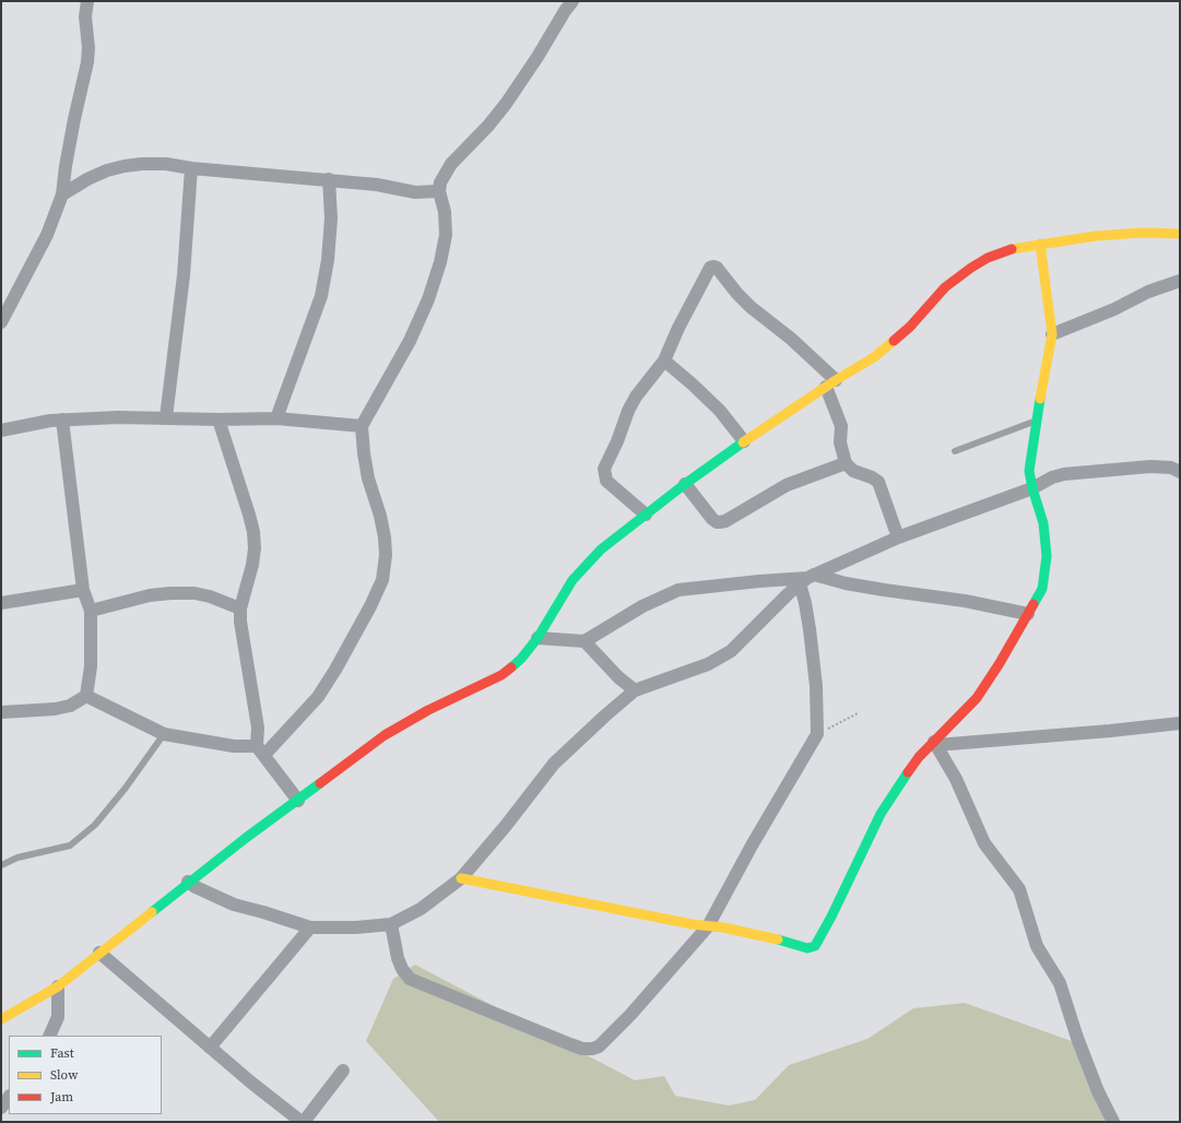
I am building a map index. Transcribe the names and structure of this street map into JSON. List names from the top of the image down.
{
  "legend": ["Fast", "Slow", "Jam"]
}
